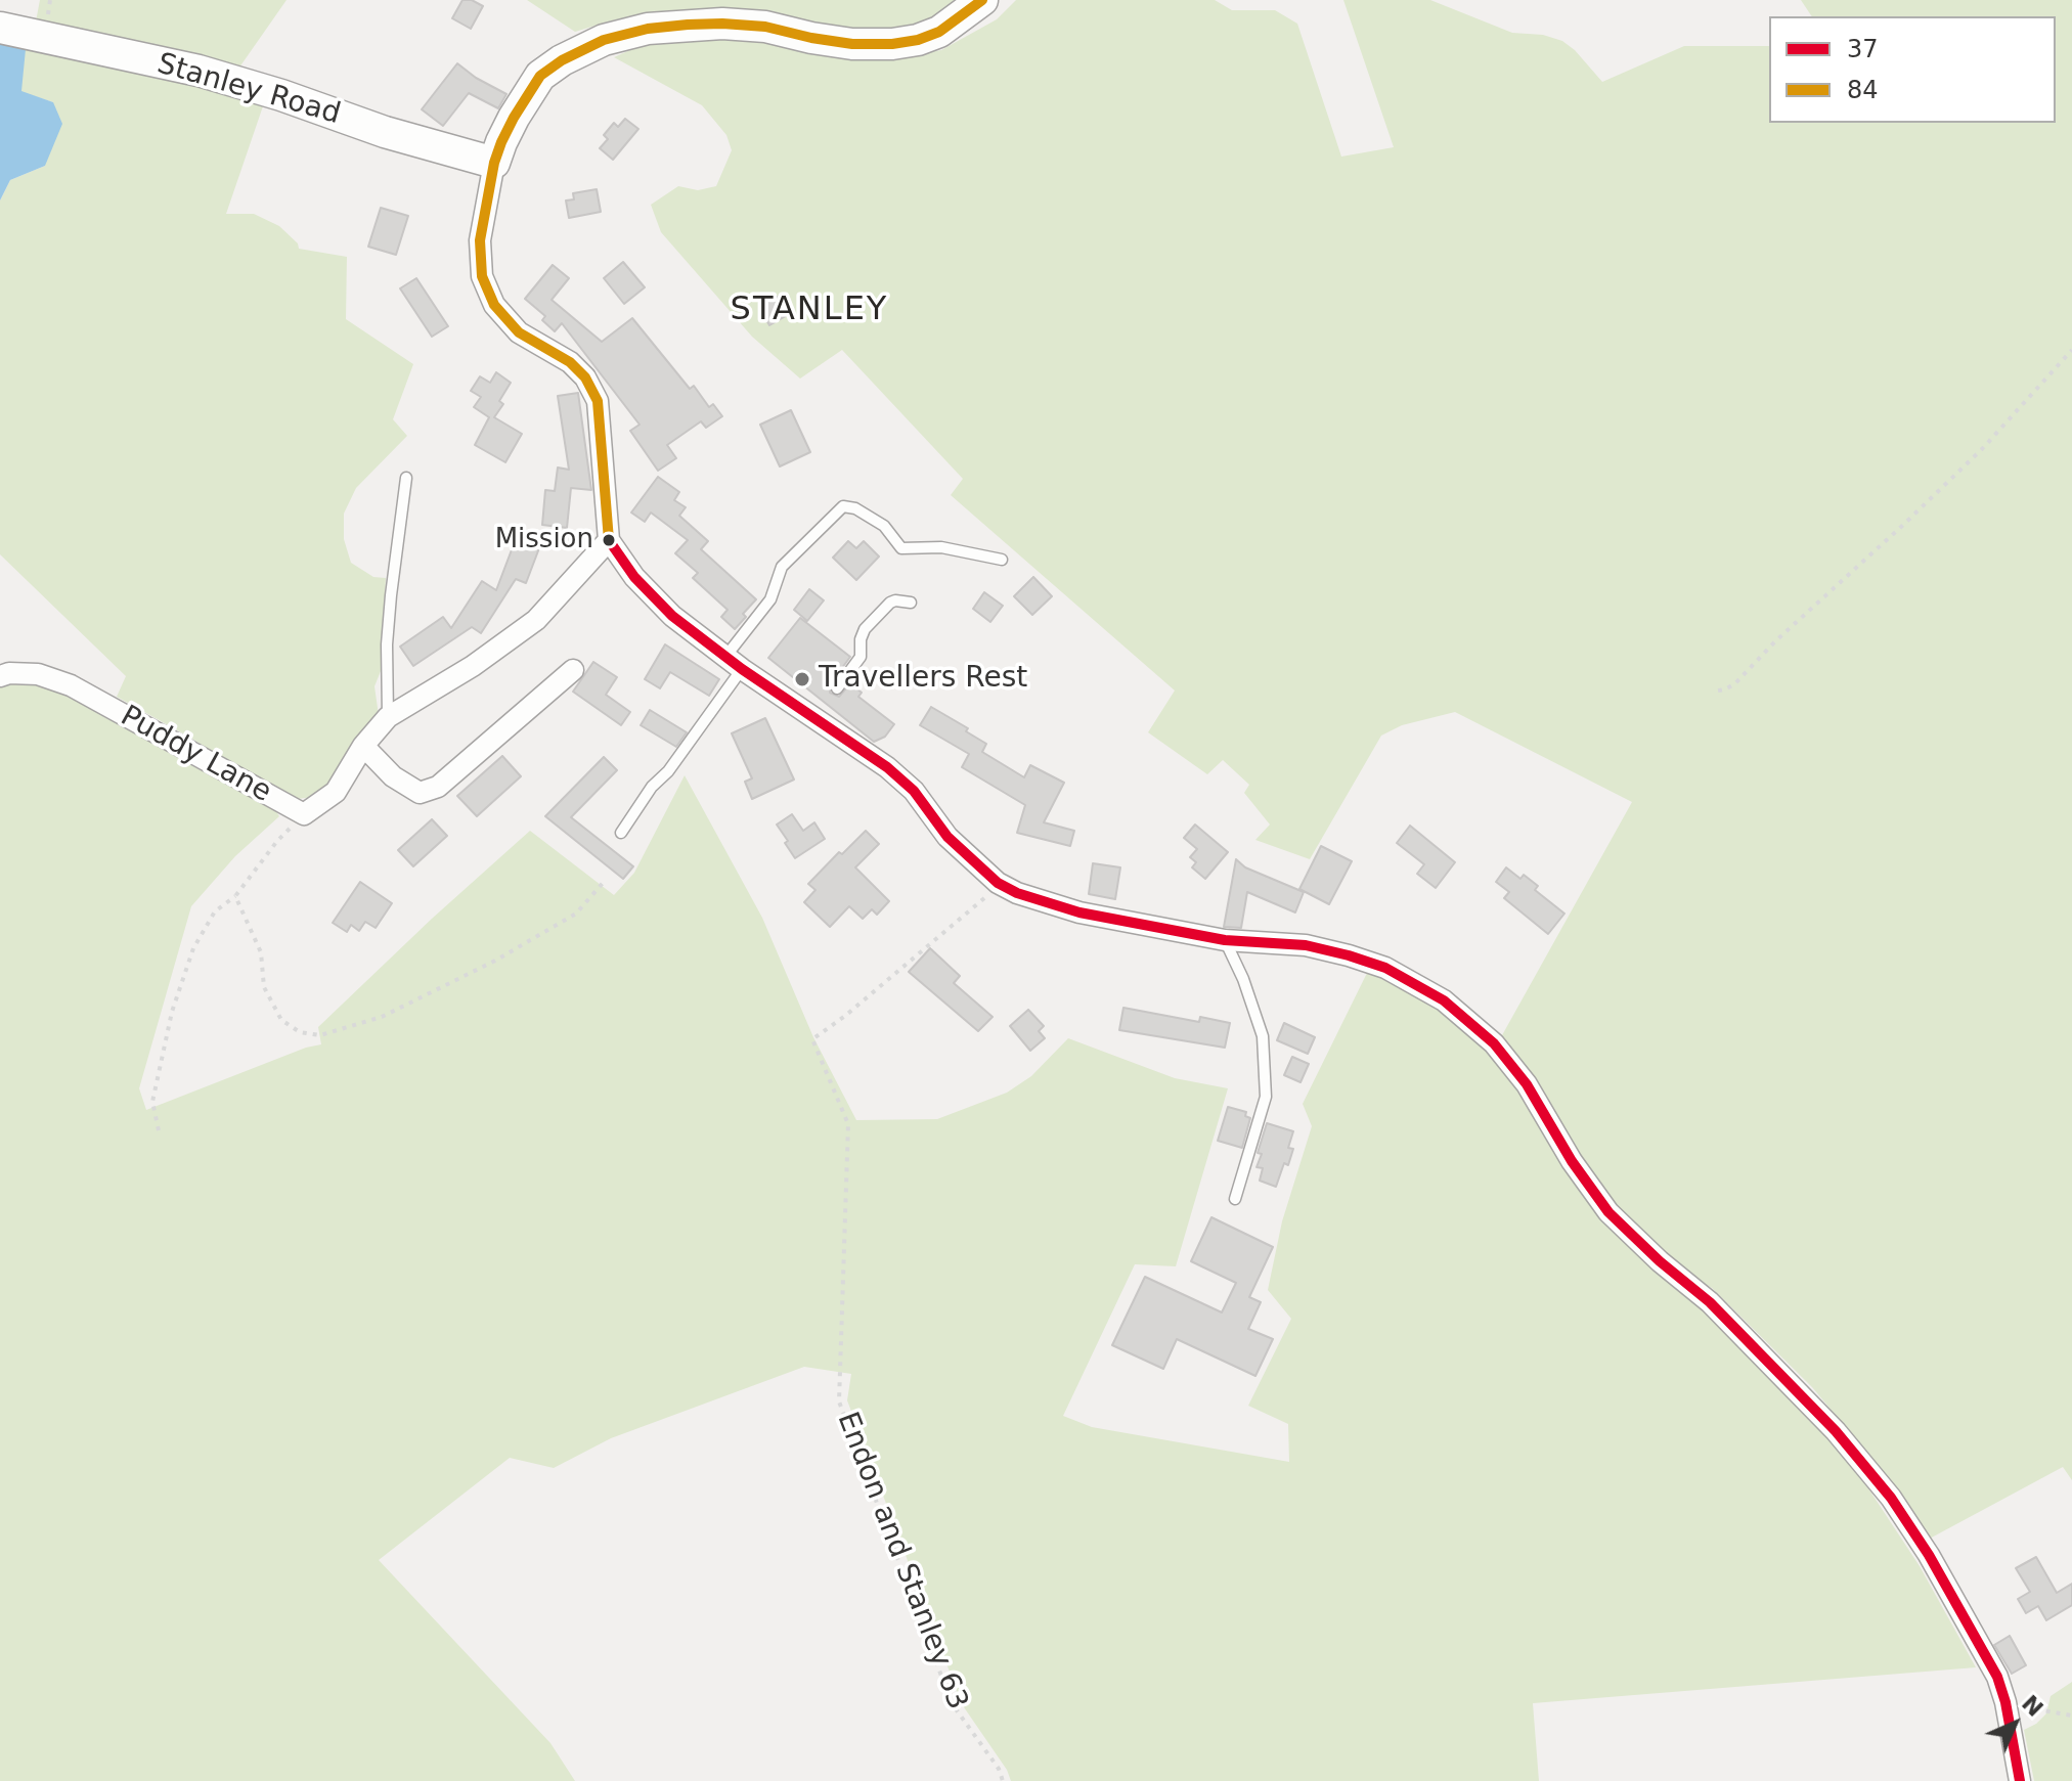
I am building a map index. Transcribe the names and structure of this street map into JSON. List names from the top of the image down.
{
  "streets": {
    "street": ["Stanley Road", "Puddy Lane"],
    "path": ["Endon and Stanley 63"]
  },
  "districts": ["STANLEY"],
  "places": ["Mission", "Travellers Rest"],
  "lines": ["transit line 84", "transit line 37"],
  "legend": ["37", "84"],
  "north": "top right"
}
